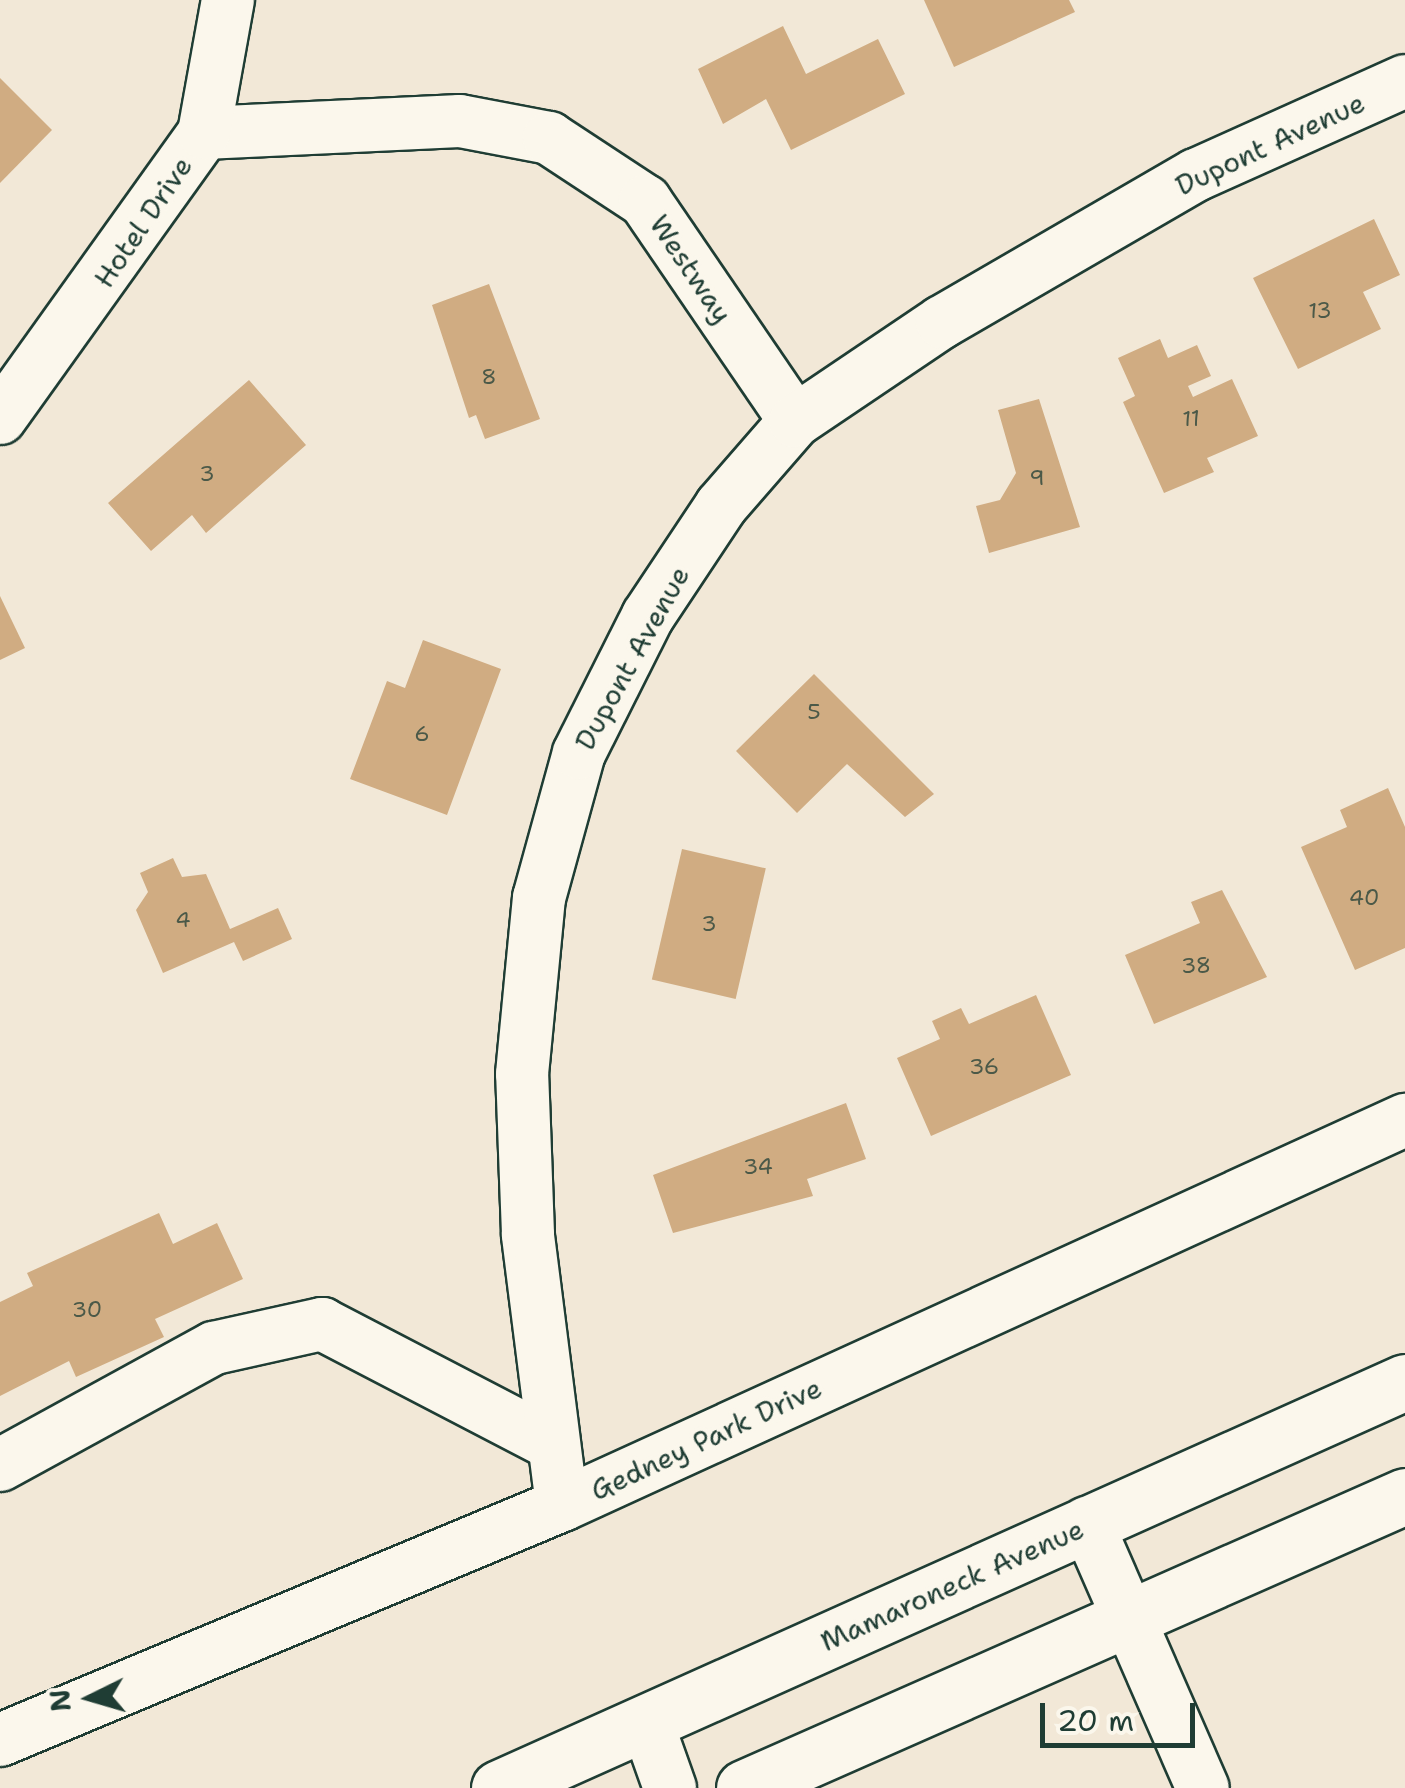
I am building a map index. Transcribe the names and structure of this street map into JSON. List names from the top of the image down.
{
  "streets": {
    "main road": ["Mamaroneck Avenue"],
    "street": [
      "Dupont Avenue",
      "Hotel Drive",
      "Westway",
      "Gedney Park Drive"
    ]
  },
  "crossings": [
    ["Dupont Avenue", "Westway"],
    ["Dupont Avenue", "Gedney Park Drive"],
    ["Hotel Drive", "Westway"]
  ],
  "house_numbers": [
    "13",
    "8",
    "11",
    "3",
    "9",
    "5",
    "6",
    "40",
    "4",
    "3",
    "38",
    "36",
    "34",
    "30"
  ],
  "scale_bar": "20 m",
  "north": "left"
}
